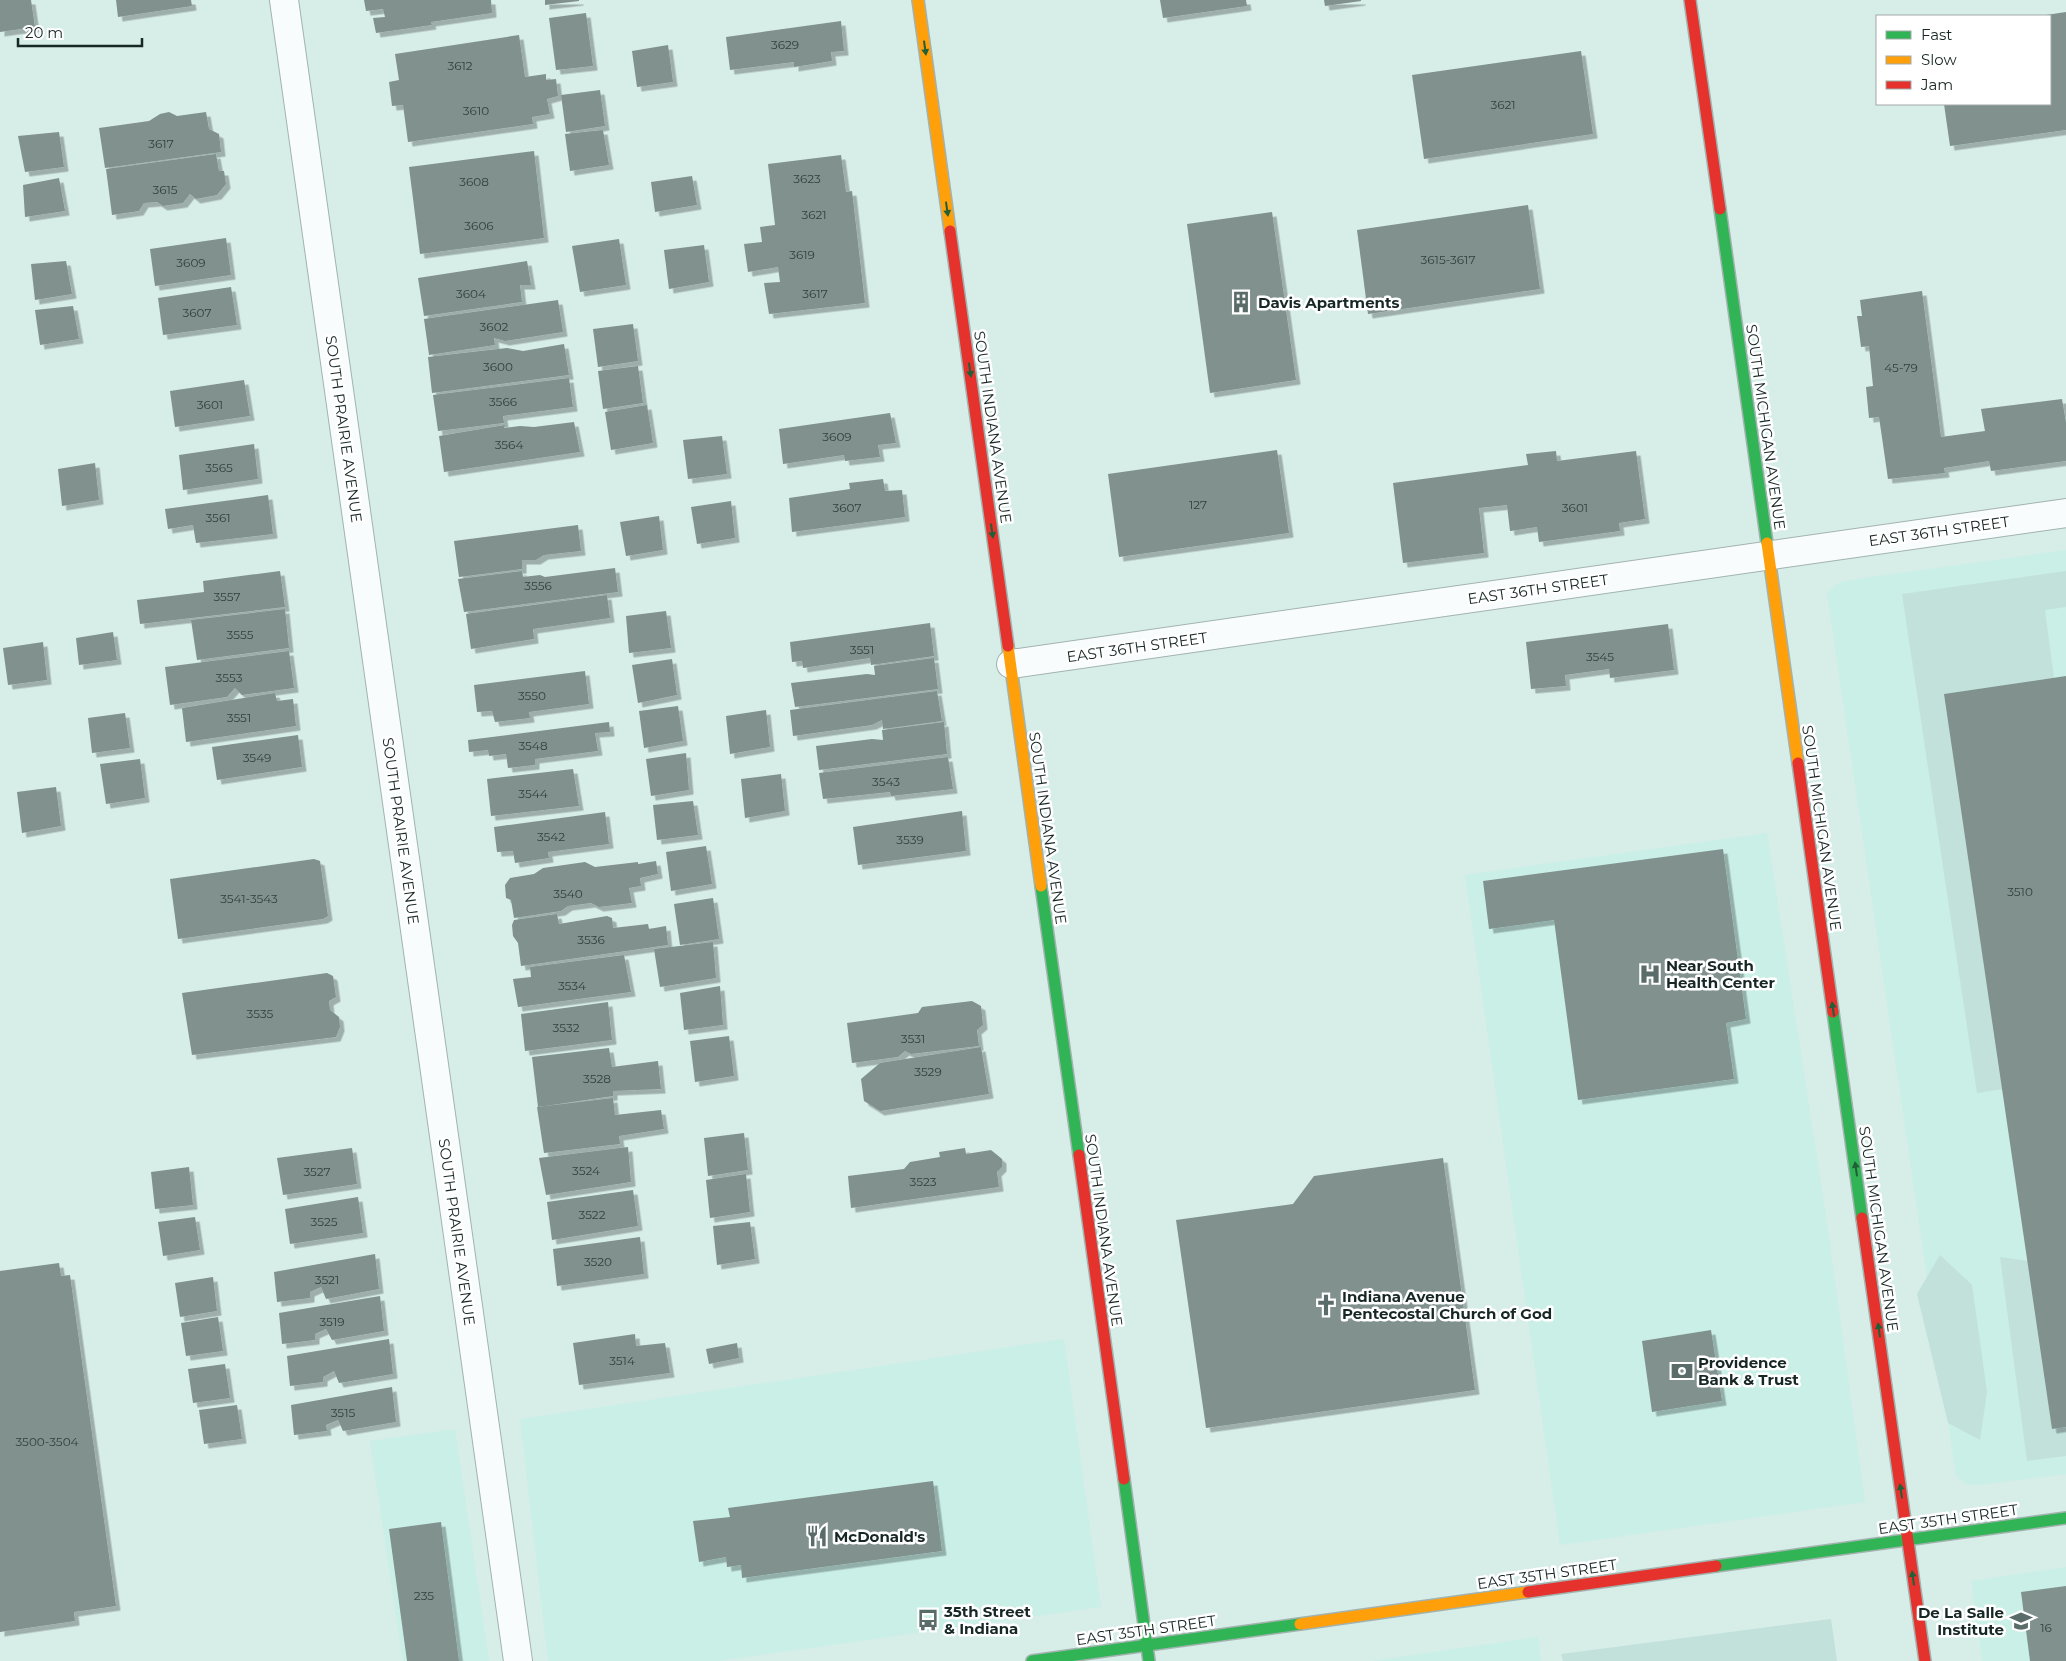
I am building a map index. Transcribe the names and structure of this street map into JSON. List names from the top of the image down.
{
  "streets": {
    "street": [
      "SOUTH INDIANA AVENUE",
      "SOUTH MICHIGAN AVENUE",
      "SOUTH PRAIRIE AVENUE",
      "EAST 36TH STREET",
      "EAST 35TH STREET"
    ]
  },
  "crossings": [
    ["SOUTH INDIANA AVENUE", "EAST 36TH STREET"],
    ["SOUTH INDIANA AVENUE", "EAST 35TH STREET"],
    ["SOUTH MICHIGAN AVENUE", "EAST 36TH STREET"],
    ["SOUTH MICHIGAN AVENUE", "EAST 35TH STREET"]
  ],
  "one_way": ["SOUTH INDIANA AVENUE", "SOUTH MICHIGAN AVENUE"],
  "places": {
    "building": ["Davis Apartments"],
    "hospital": ["Near South Health Center"],
    "church": ["Indiana Avenue Pentecostal Church of God"],
    "bank": ["Providence Bank & Trust"],
    "restaurant": ["McDonald's"],
    "bus stop": ["35th Street & Indiana"],
    "school or university": ["De La Salle Institute"]
  },
  "house_numbers": [
    "3629",
    "3612",
    "3621",
    "3610",
    "3617",
    "3623",
    "3608",
    "3615",
    "3621",
    "3606",
    "3619",
    "3615-3617",
    "3609",
    "3604",
    "3617",
    "3607",
    "3602",
    "3600",
    "45-79",
    "3566",
    "3601",
    "3609",
    "3564",
    "3565",
    "127",
    "3607",
    "3601",
    "3561",
    "3556",
    "3557",
    "3555",
    "3551",
    "3545",
    "3553",
    "3550",
    "3551",
    "3548",
    "3549",
    "3543",
    "3544",
    "3542",
    "3539",
    "3510",
    "3540",
    "3541-3543",
    "3536",
    "3534",
    "3535",
    "3532",
    "3531",
    "3529",
    "3528",
    "3524",
    "3527",
    "3523",
    "3522",
    "3525",
    "3520",
    "3521",
    "3519",
    "3514",
    "3515",
    "3500-3504",
    "235",
    "16"
  ],
  "legend": ["Fast", "Slow", "Jam"],
  "scale_bar": "20 m"
}
